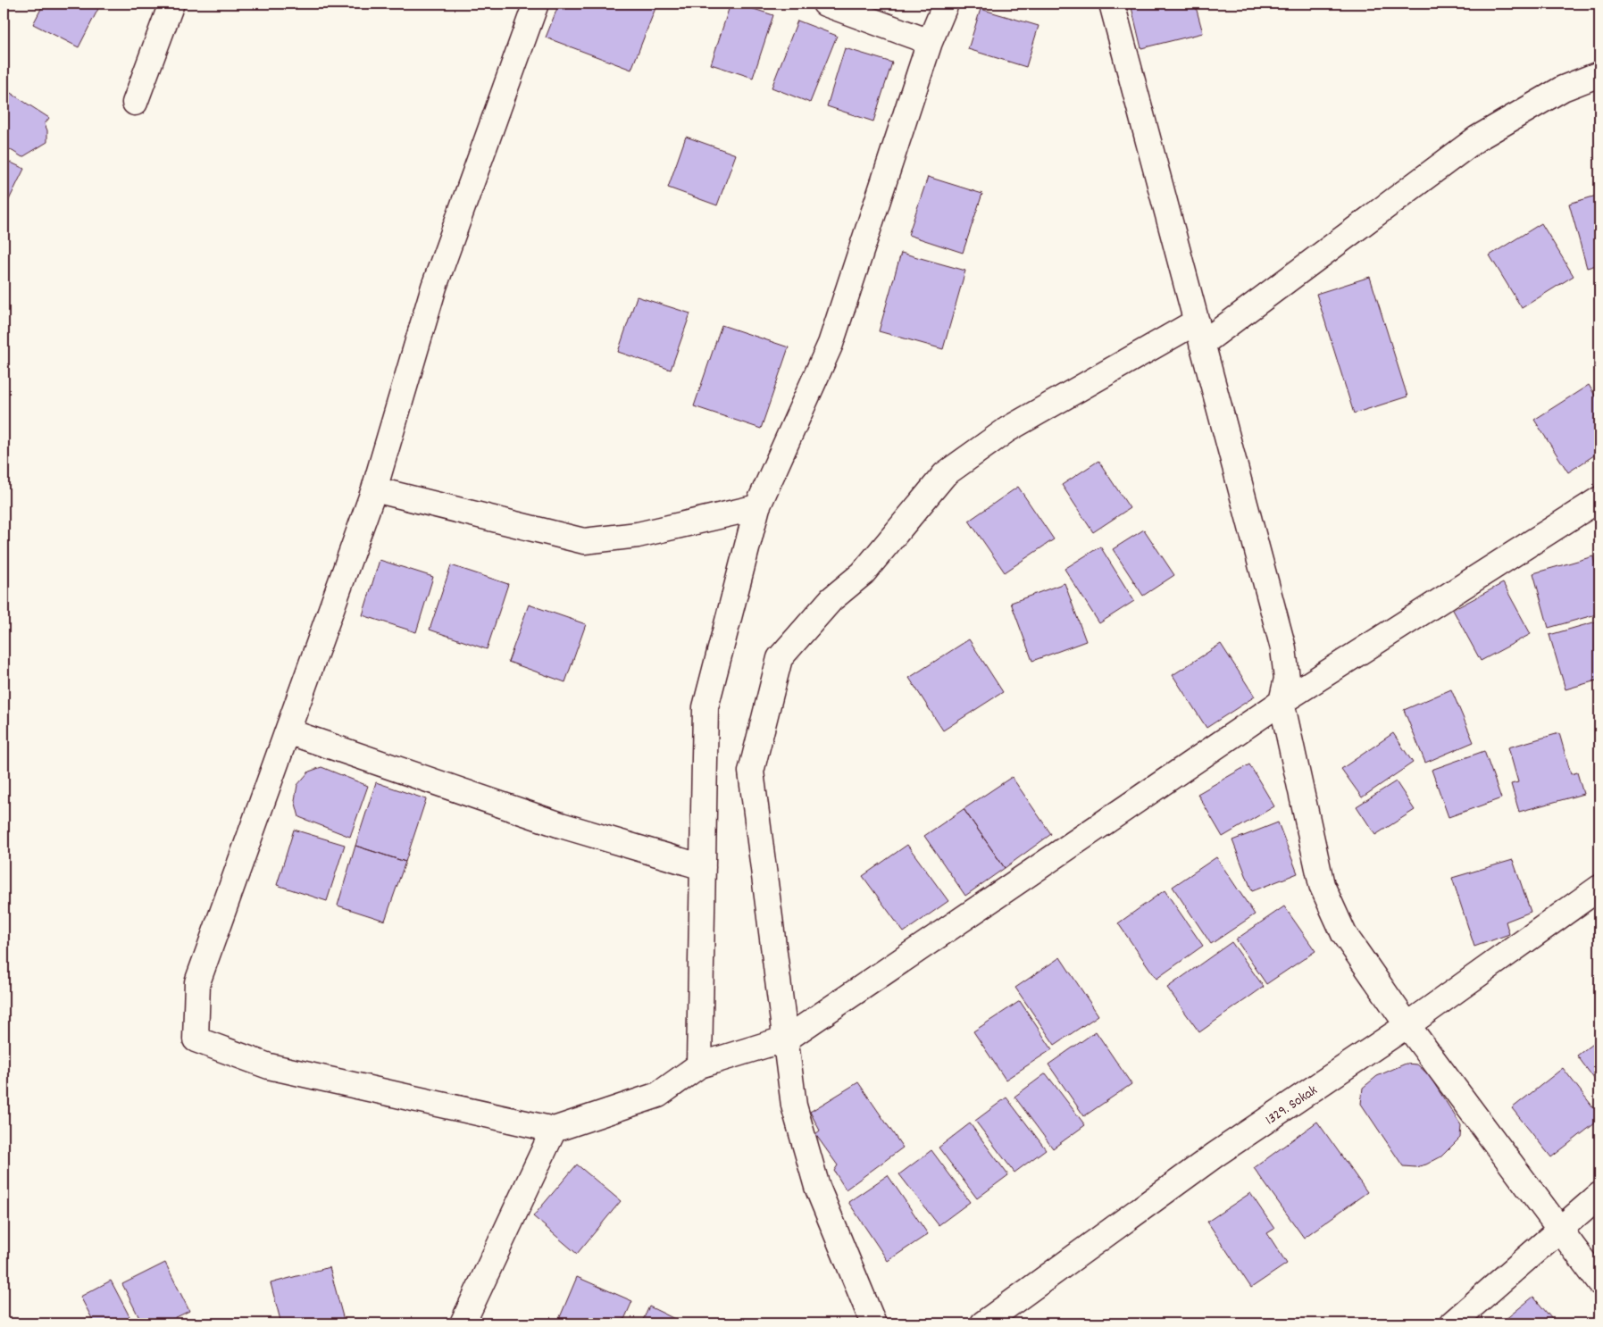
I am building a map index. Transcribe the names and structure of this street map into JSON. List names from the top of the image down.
{
  "streets": {
    "street": ["1329. Sokak"]
  }
}
